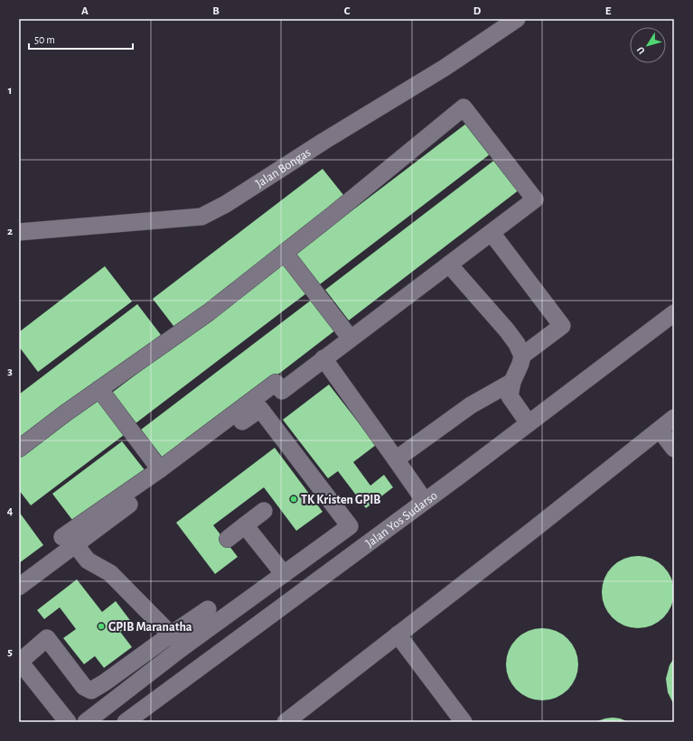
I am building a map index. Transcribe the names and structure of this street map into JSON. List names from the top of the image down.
{
  "streets": {
    "street": ["Jalan Bongas", "Jalan Yos Sudarso"]
  },
  "places": ["TK Kristen GPIB", "GPIB Maranatha"],
  "scale_bar": "50 m",
  "north": "bottom left",
  "grid": {
    "columns": [
      "A",
      "B",
      "C",
      "D",
      "E"
    ],
    "rows": [
      "1",
      "2",
      "3",
      "4",
      "5"
    ]
  }
}
